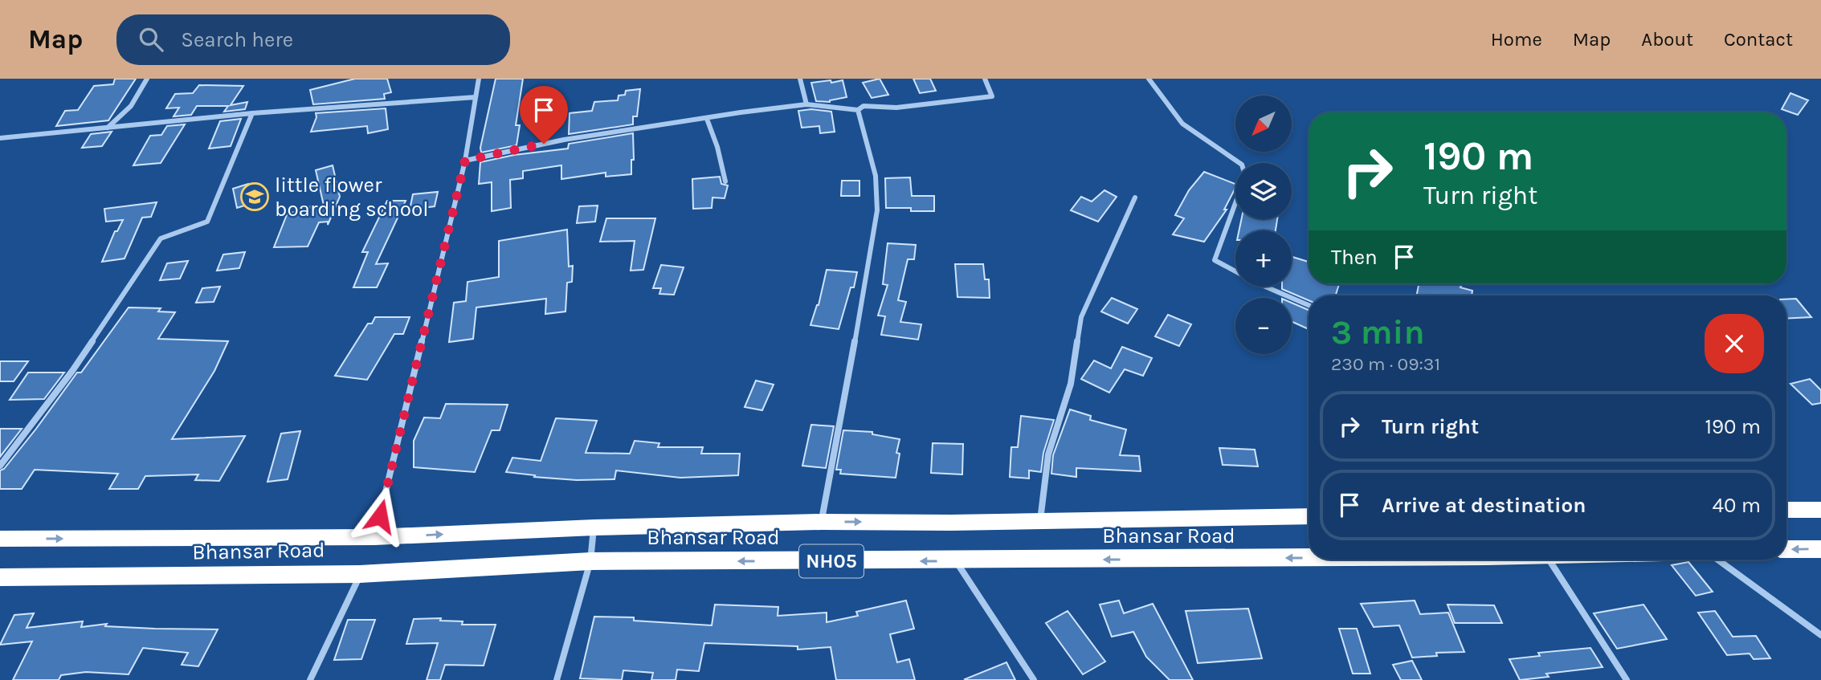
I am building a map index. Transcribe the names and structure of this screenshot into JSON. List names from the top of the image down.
{
  "streets": {
    "highway": ["Bhansar Road", "NH05"]
  },
  "places": {
    "school or university": ["little flower boarding school"]
  },
  "north": "bottom left",
  "page": {
    "header": "Map",
    "search": "Search here",
    "nav": [
      "Home",
      "Map",
      "About",
      "Contact"
    ],
    "map_buttons": ["+", "−"],
    "turn": ["190 m", "Turn right"],
    "then": "Then",
    "heading": ["3 min", "230 m · 09:31"],
    "list": [
      {
        "name": "Turn right",
        "value": "190 m"
      },
      {
        "name": "Arrive at destination",
        "value": "40 m"
      }
    ]
  }
}
